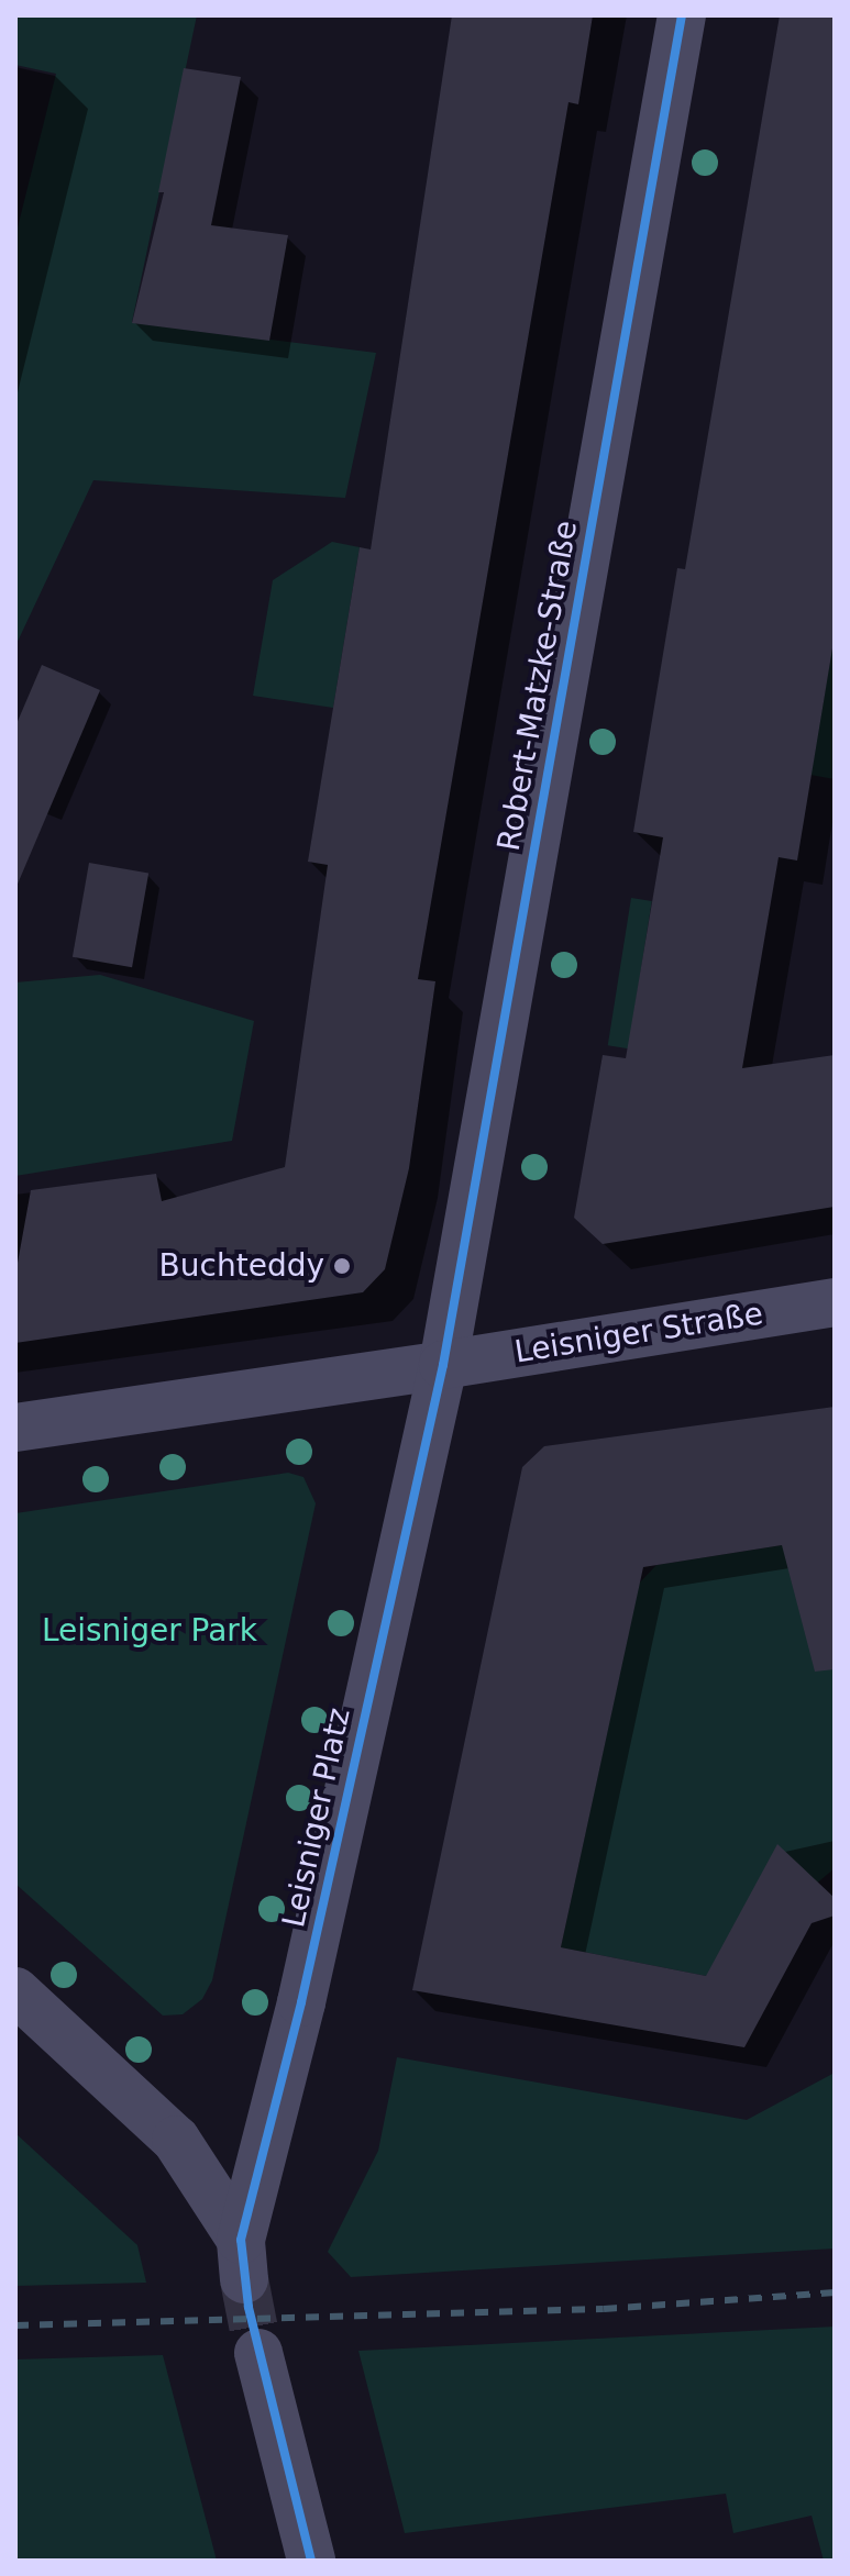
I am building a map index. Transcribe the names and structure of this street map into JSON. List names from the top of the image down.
{
  "streets": {
    "street": ["Robert-Matzke-Straße", "Leisniger Straße", "Leisniger Platz"]
  },
  "crossings": [
    ["Robert-Matzke-Straße", "Leisniger Straße"],
    ["Robert-Matzke-Straße", "Leisniger Platz"],
    ["Leisniger Straße", "Leisniger Platz"]
  ],
  "parks": ["Leisniger Park"],
  "places": ["Buchteddy"]
}
